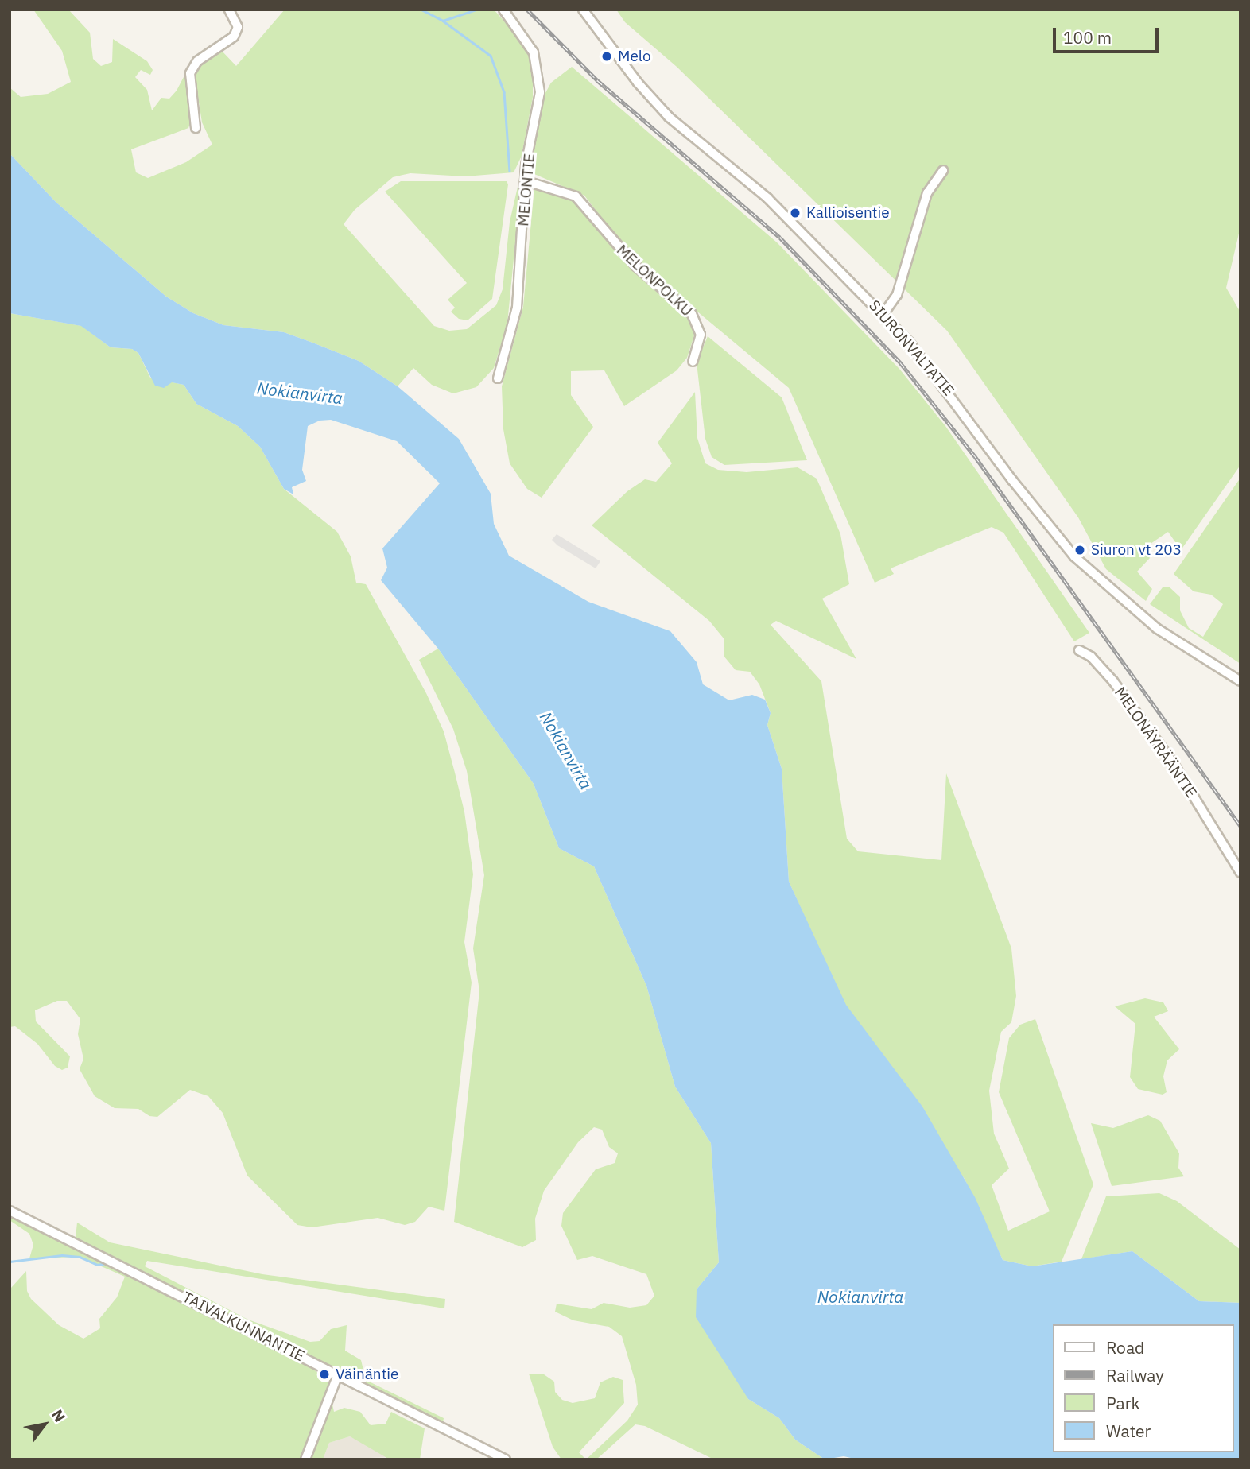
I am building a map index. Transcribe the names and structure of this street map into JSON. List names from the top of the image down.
{
  "streets": {
    "street": [
      "MELONTIE",
      "MELONPOLKU",
      "SIURONVALTATIE",
      "MELONÄYRÄÄNTIE",
      "TAIVALKUNNANTIE"
    ]
  },
  "crossings": [
    ["MELONTIE", "MELONPOLKU"]
  ],
  "water": ["Nokianvirta"],
  "places": [
    "Melo",
    "Kallioisentie",
    "Siuron vt 203",
    "Väinäntie"
  ],
  "legend": [
    "Road",
    "Railway",
    "Park",
    "Water"
  ],
  "scale_bar": "100 m",
  "north": "top right"
}
